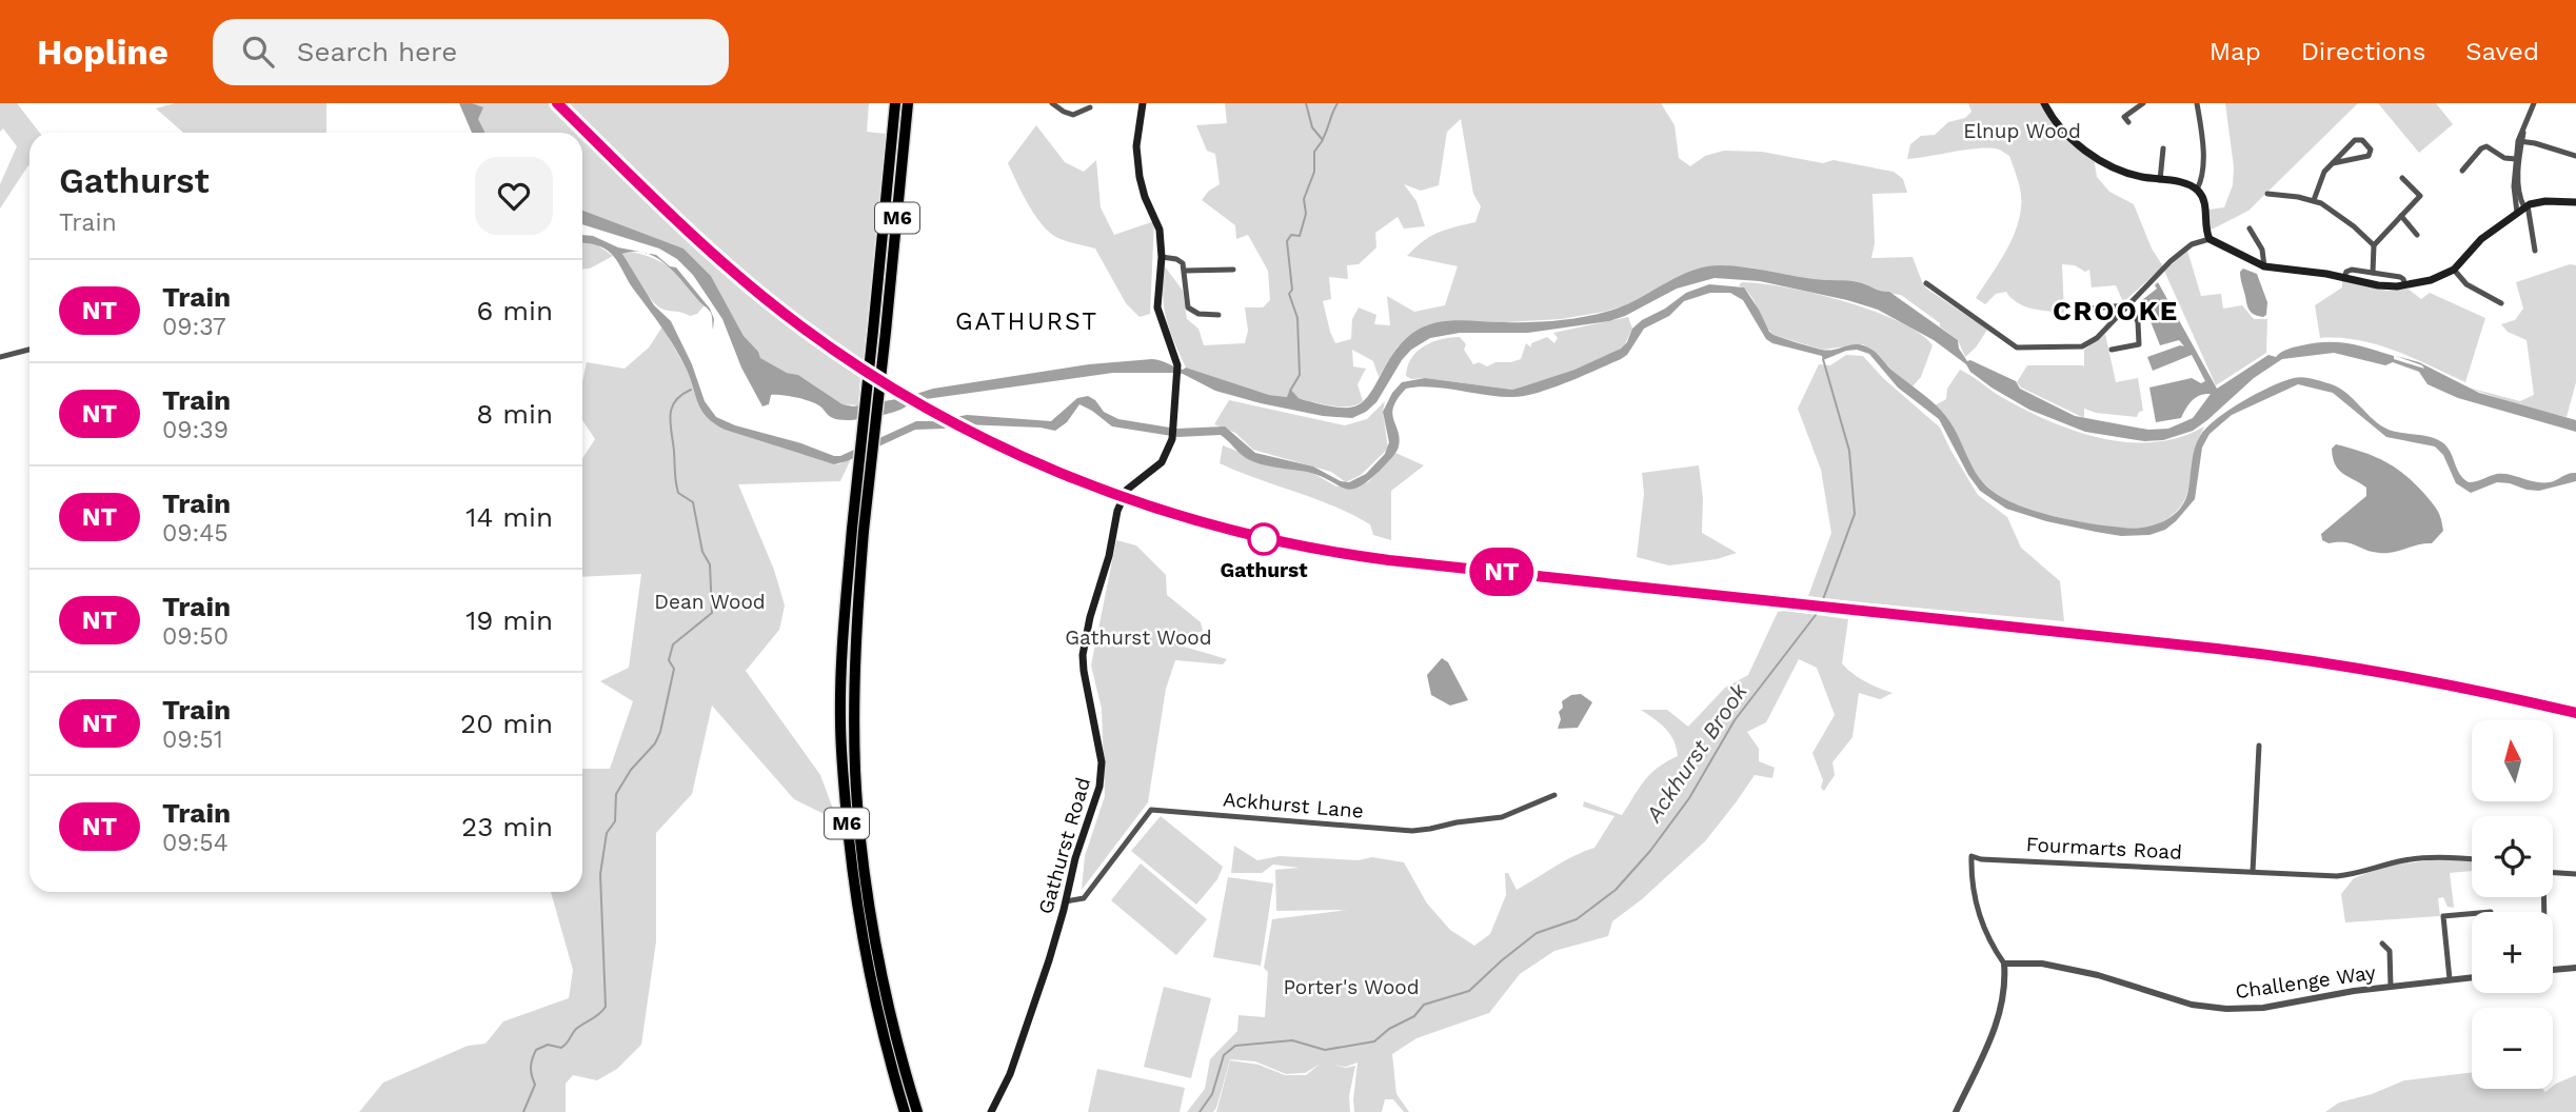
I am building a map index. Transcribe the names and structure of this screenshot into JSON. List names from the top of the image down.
{
  "streets": {
    "highway": ["M6"],
    "main road": ["Gathurst Road"],
    "street": ["Ackhurst Lane", "Fourmarts Road", "Challenge Way"]
  },
  "crossings": [
    ["Ackhurst Lane", "Gathurst Road"],
    ["Fourmarts Road", "Challenge Way"]
  ],
  "districts": ["CROOKE", "GATHURST"],
  "water": ["Ackhurst Brook"],
  "parks": [
    "Elnup Wood",
    "Dean Wood",
    "Gathurst Wood",
    "Porter's Wood"
  ],
  "places": ["Gathurst"],
  "north": "top",
  "page": {
    "header": "Hopline",
    "search": "Search here",
    "nav": ["Map", "Directions", "Saved"],
    "on_map": "NT",
    "heading": ["Gathurst", "Train"],
    "list": [
      {
        "mark": "NT",
        "name": "Train",
        "note": "09:37",
        "value": "6 min"
      },
      {
        "mark": "NT",
        "name": "Train",
        "note": "09:39",
        "value": "8 min"
      },
      {
        "mark": "NT",
        "name": "Train",
        "note": "09:45",
        "value": "14 min"
      },
      {
        "mark": "NT",
        "name": "Train",
        "note": "09:50",
        "value": "19 min"
      },
      {
        "mark": "NT",
        "name": "Train",
        "note": "09:51",
        "value": "20 min"
      },
      {
        "mark": "NT",
        "name": "Train",
        "note": "09:54",
        "value": "23 min"
      }
    ],
    "map_buttons": ["+", "−"]
  }
}
